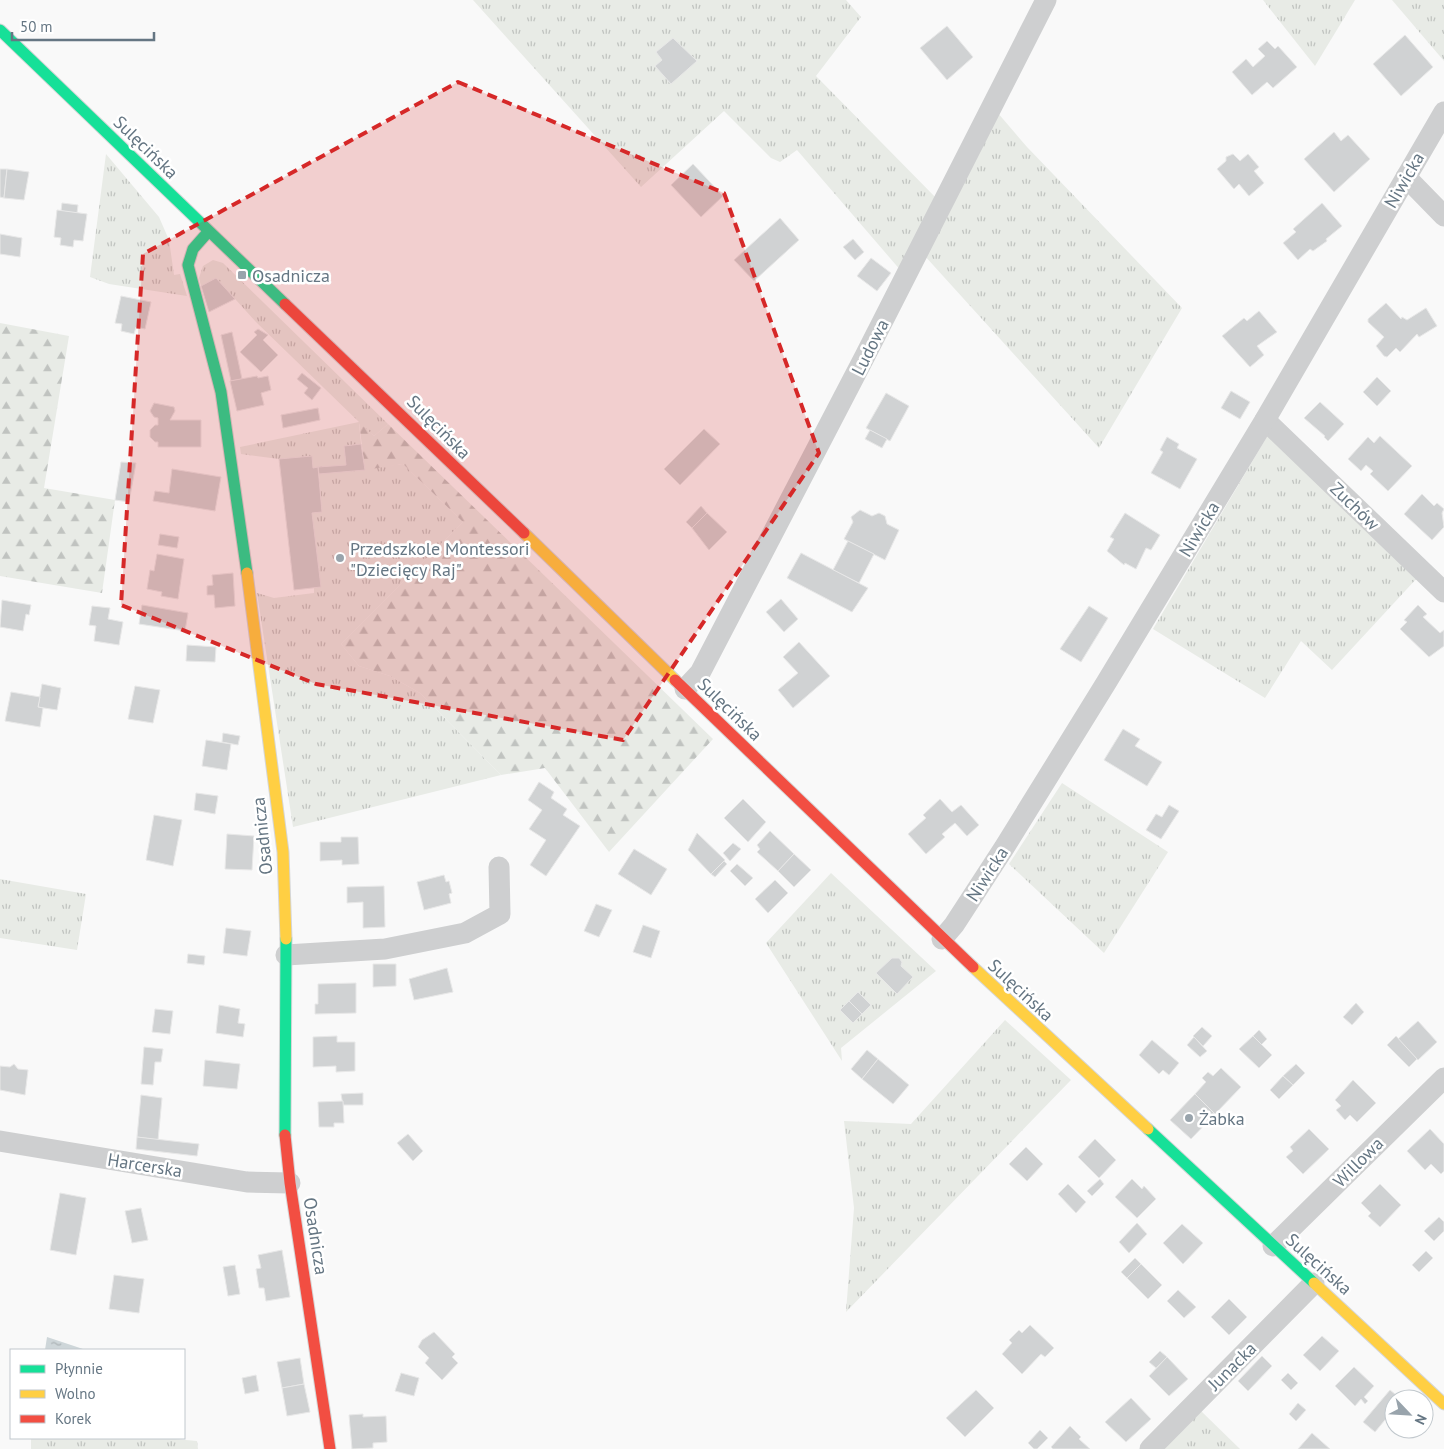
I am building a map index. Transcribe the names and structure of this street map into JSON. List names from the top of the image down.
{
  "streets": {
    "street": [
      "Sulęcińska",
      "Niwicka",
      "Ludowa",
      "Zuchów",
      "Osadnicza",
      "Willowa",
      "Harcerska",
      "Junacka"
    ]
  },
  "crossings": [
    ["Sulęcińska", "Niwicka"],
    ["Sulęcińska", "Ludowa"],
    ["Sulęcińska", "Osadnicza"],
    ["Sulęcińska", "Willowa"],
    ["Sulęcińska", "Junacka"],
    ["Niwicka", "Zuchów"],
    ["Osadnicza", "Harcerska"]
  ],
  "places": {
    "transit": ["Osadnicza"],
    "other": ["Przedszkole Montessori \"Dziecięcy Raj\"", "Żabka"]
  },
  "legend": ["Płynnie", "Wolno", "Korek"],
  "scale_bar": "50 m",
  "north": "bottom right"
}
